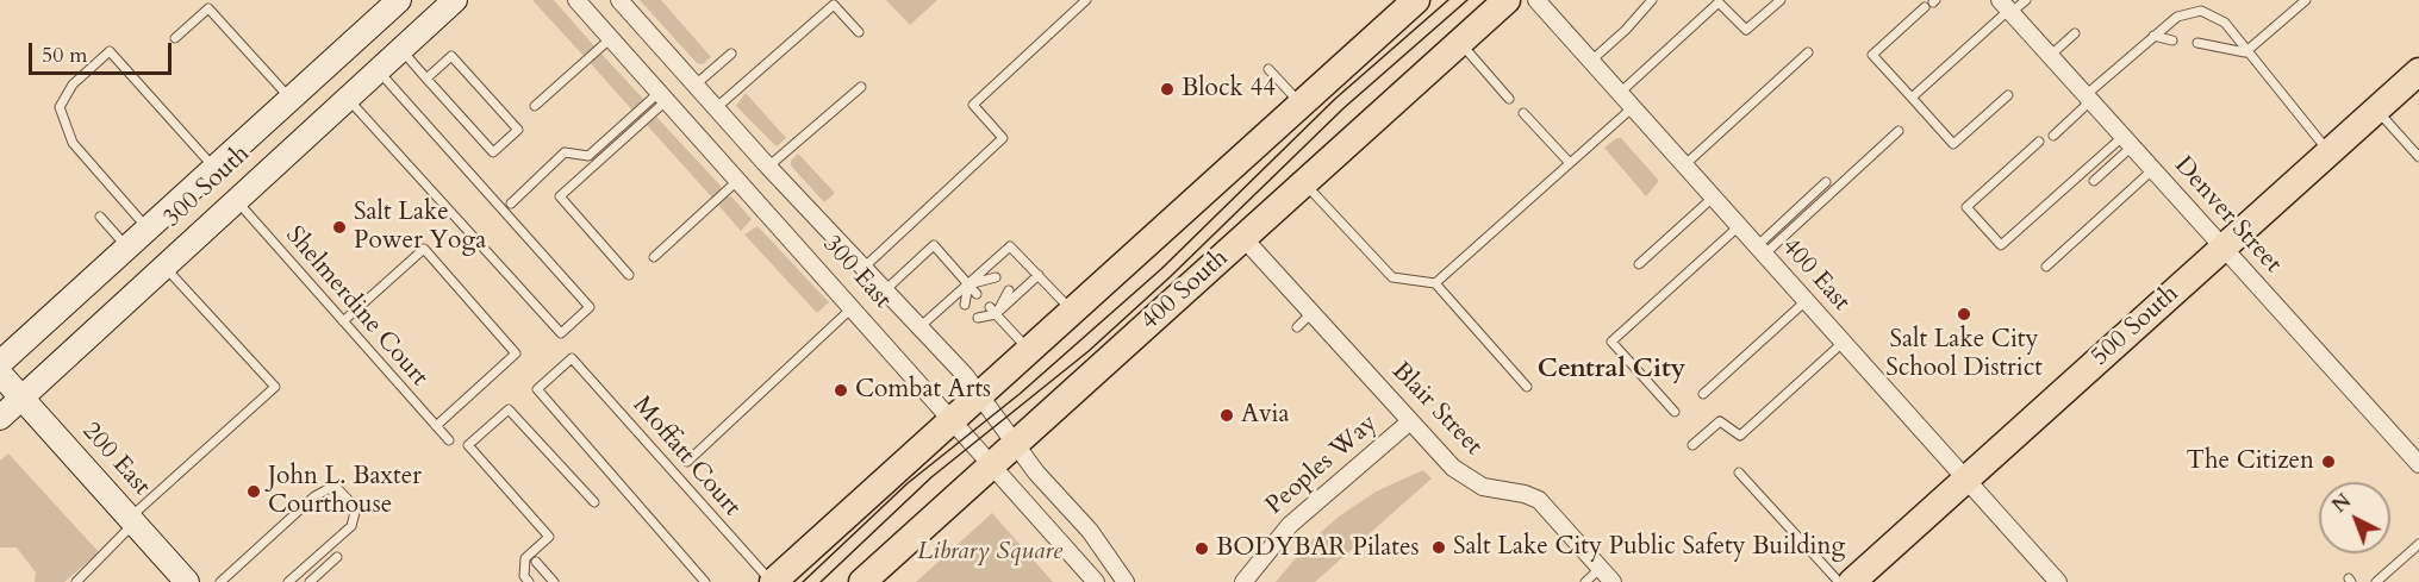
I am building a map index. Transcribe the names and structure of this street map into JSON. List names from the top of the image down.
{
  "streets": {
    "main road": ["400 South", "500 South"],
    "street": [
      "300 South",
      "Denver Street",
      "300 East",
      "400 East",
      "Blair Street",
      "200 East",
      "Peoples Way"
    ],
    "lane": ["Shelmerdine Court", "Moffatt Court"]
  },
  "crossings": [
    ["300 South", "Shelmerdine Court"],
    ["300 South", "200 East"],
    ["Denver Street", "500 South"],
    ["300 East", "400 South"],
    ["400 East", "500 South"],
    ["400 South", "Blair Street"],
    ["Blair Street", "Peoples Way"]
  ],
  "districts": ["Central City"],
  "parks": ["Library Square"],
  "places": [
    "Block 44",
    "Salt Lake Power Yoga",
    "Salt Lake City School District",
    "Combat Arts",
    "Avia",
    "The Citizen",
    "John L. Baxter Courthouse",
    "Salt Lake City Public Safety Building",
    "BODYBAR Pilates"
  ],
  "scale_bar": "50 m",
  "north": "top left"
}
